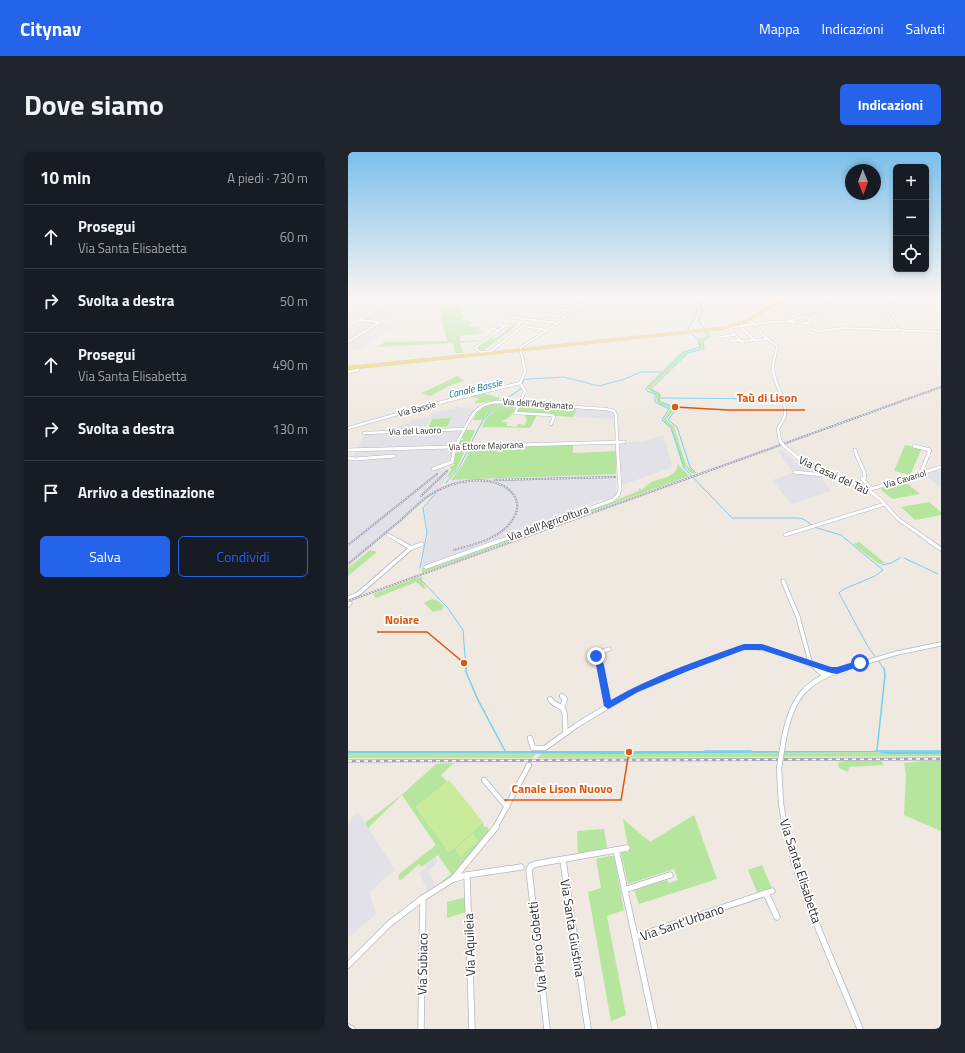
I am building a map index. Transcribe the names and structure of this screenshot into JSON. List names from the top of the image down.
{
  "streets": {
    "street": [
      "Via dell'Artigianato",
      "Via Bassie",
      "Via del Lavoro",
      "Via Ettore Majorana",
      "Via Casai del Taù",
      "Via Cavariol",
      "Via dell'Agricoltura",
      "Via Santa Elisabetta",
      "Via Sant'Urbano",
      "Via Santa Giustina",
      "Via Aquileia",
      "Via Piero Gobetti",
      "Via Subiaco"
    ]
  },
  "crossings": [
    ["Via dell'Artigianato", "Via del Lavoro"],
    ["Via dell'Artigianato", "Via Ettore Majorana"],
    ["Via dell'Artigianato", "Via dell'Agricoltura"],
    ["Via Ettore Majorana", "Via dell'Agricoltura"],
    ["Via Casai del Taù", "Via Cavariol"],
    ["Via Santa Giustina", "Via Piero Gobetti"]
  ],
  "water": ["Canale Bassie"],
  "places": ["Taù di Lison", "Noiare", "Canale Lison Nuovo"],
  "north": "bottom",
  "page": {
    "header": "Citynav",
    "nav": ["Mappa", "Indicazioni", "Salvati"],
    "title": "Dove siamo",
    "buttons": [
      "Indicazioni",
      ["Salva", "Condividi"]
    ],
    "heading": ["10 min", "A piedi · 730 m"],
    "map_buttons": ["+", "−"],
    "list": [
      ["Prosegui", "Via Santa Elisabetta", "60 m"],
      ["Svolta a destra", "50 m"],
      ["Prosegui", "Via Santa Elisabetta", "490 m"],
      ["Svolta a destra", "130 m"],
      "Arrivo a destinazione"
    ]
  }
}
